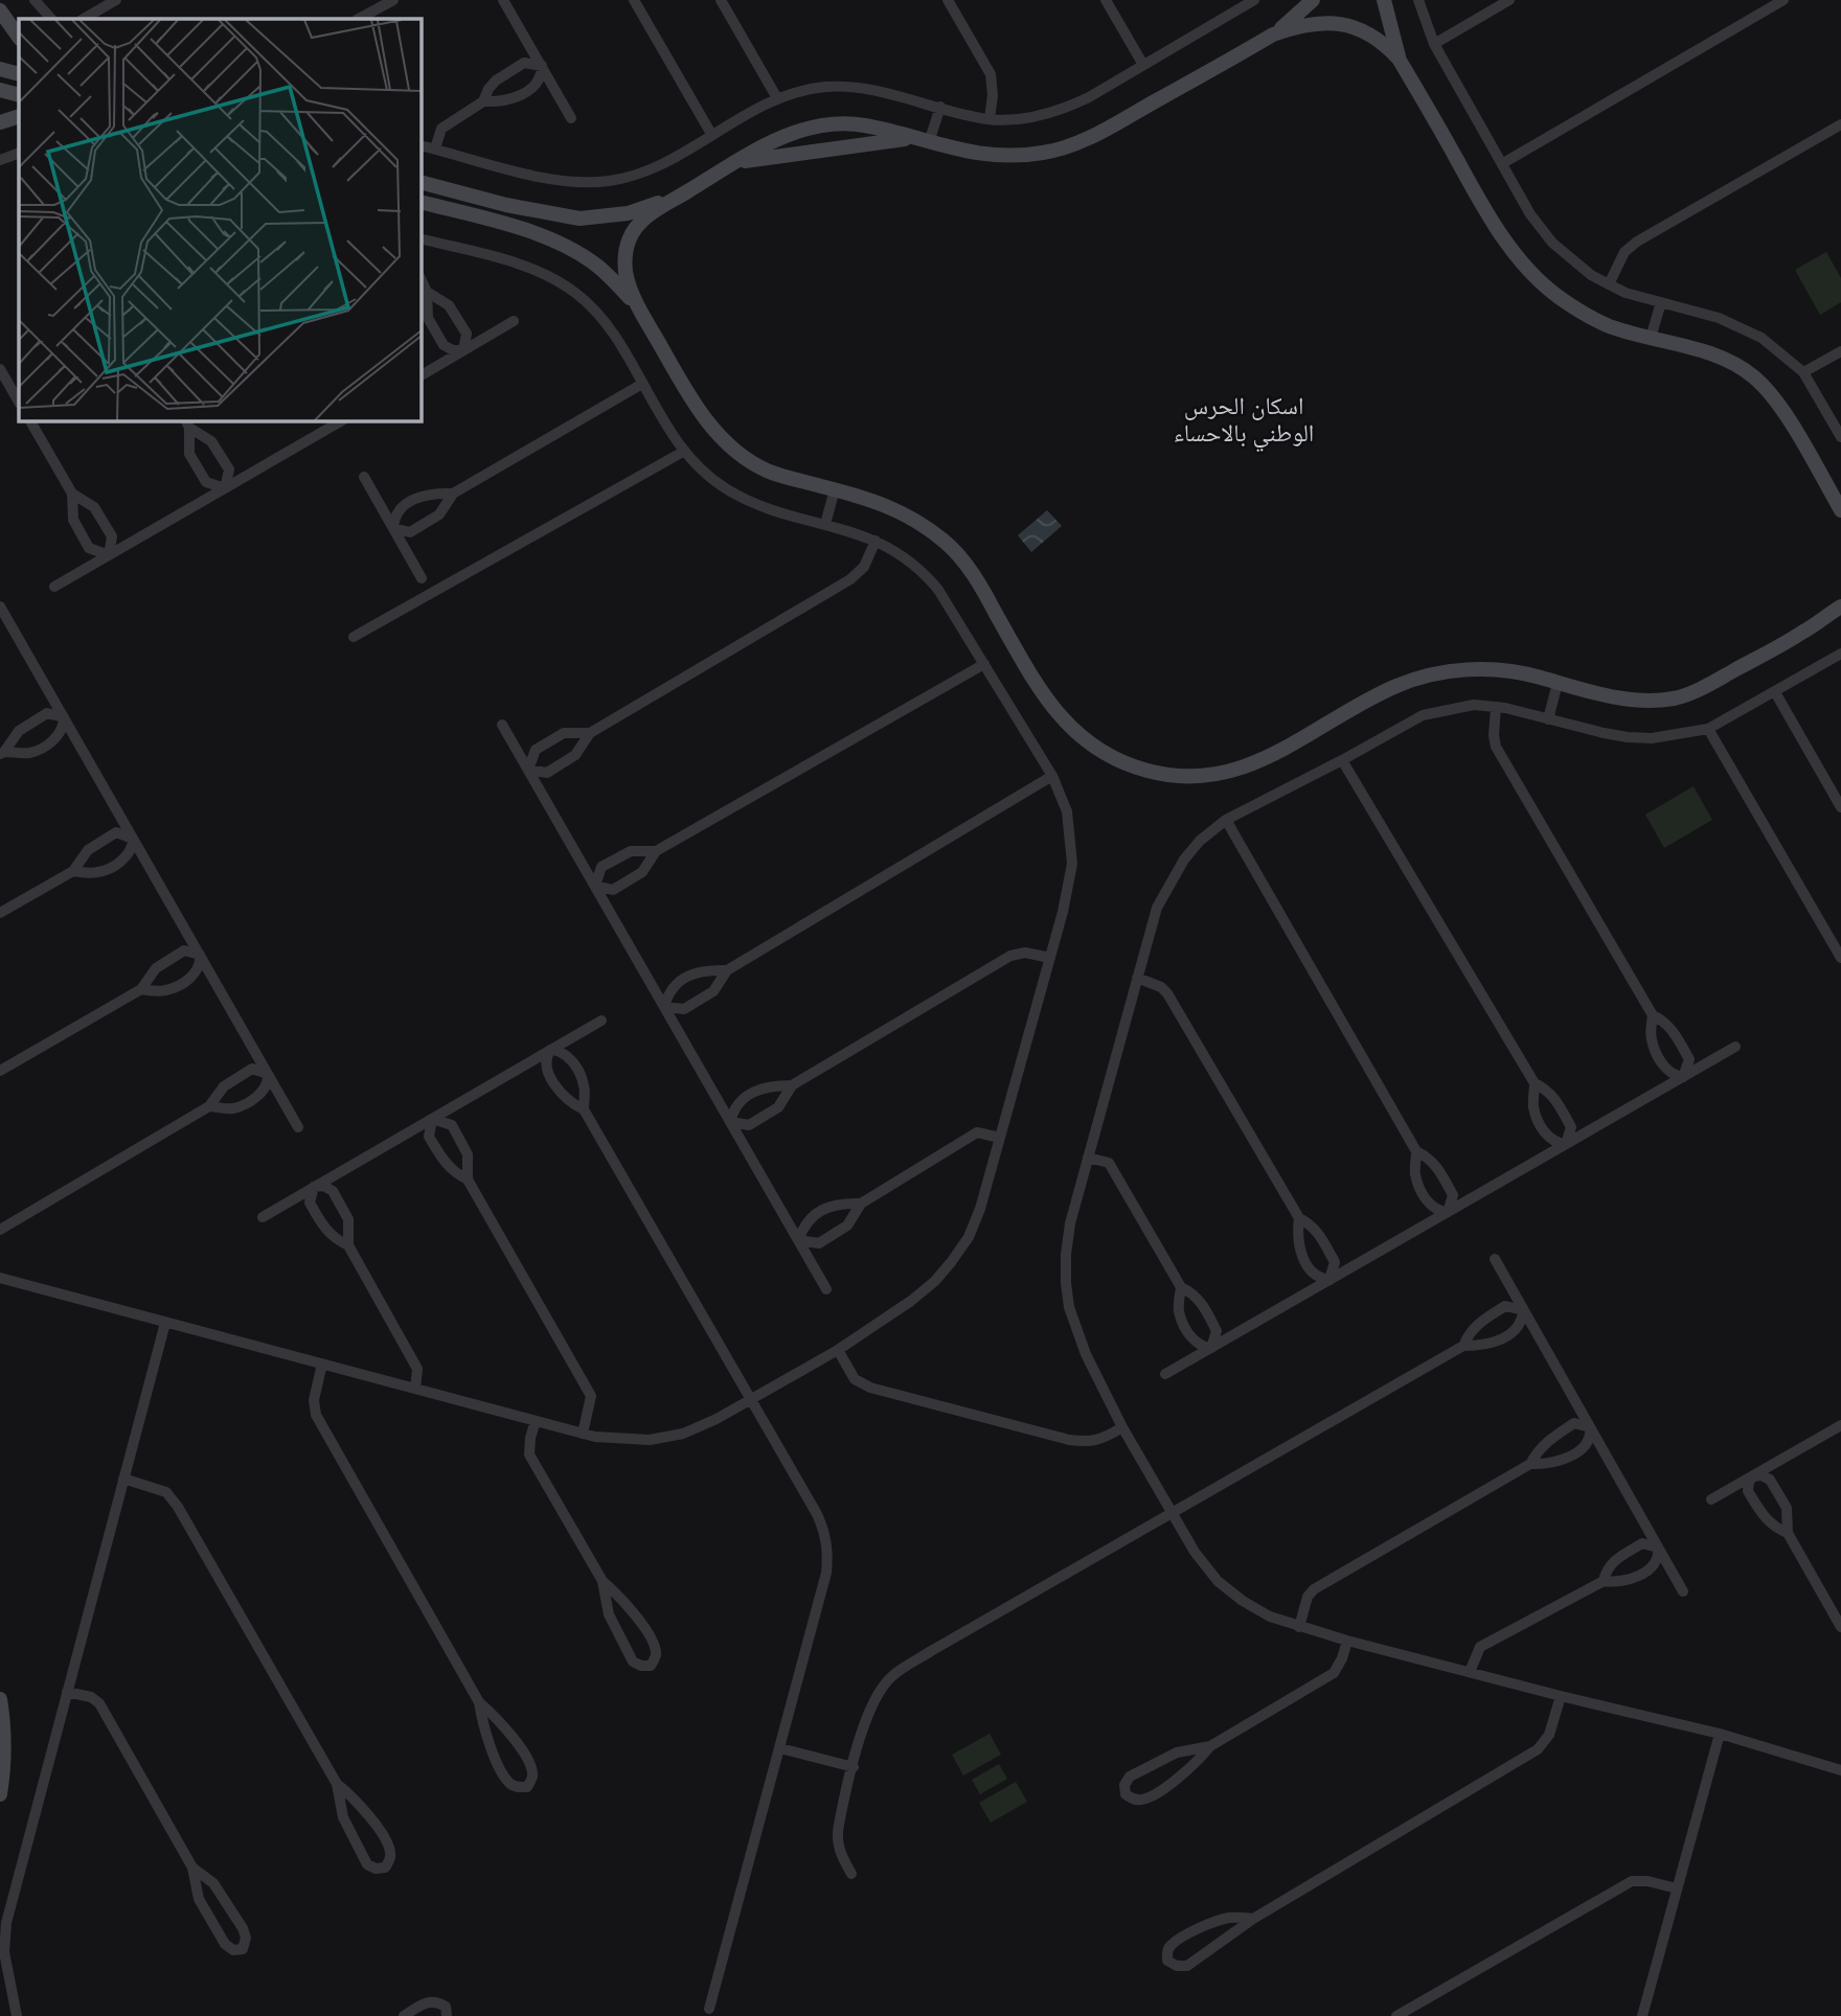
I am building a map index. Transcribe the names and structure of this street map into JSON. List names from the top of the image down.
{
  "districts": ["اسكان الحرس الوطني بالاحساء"]
}
